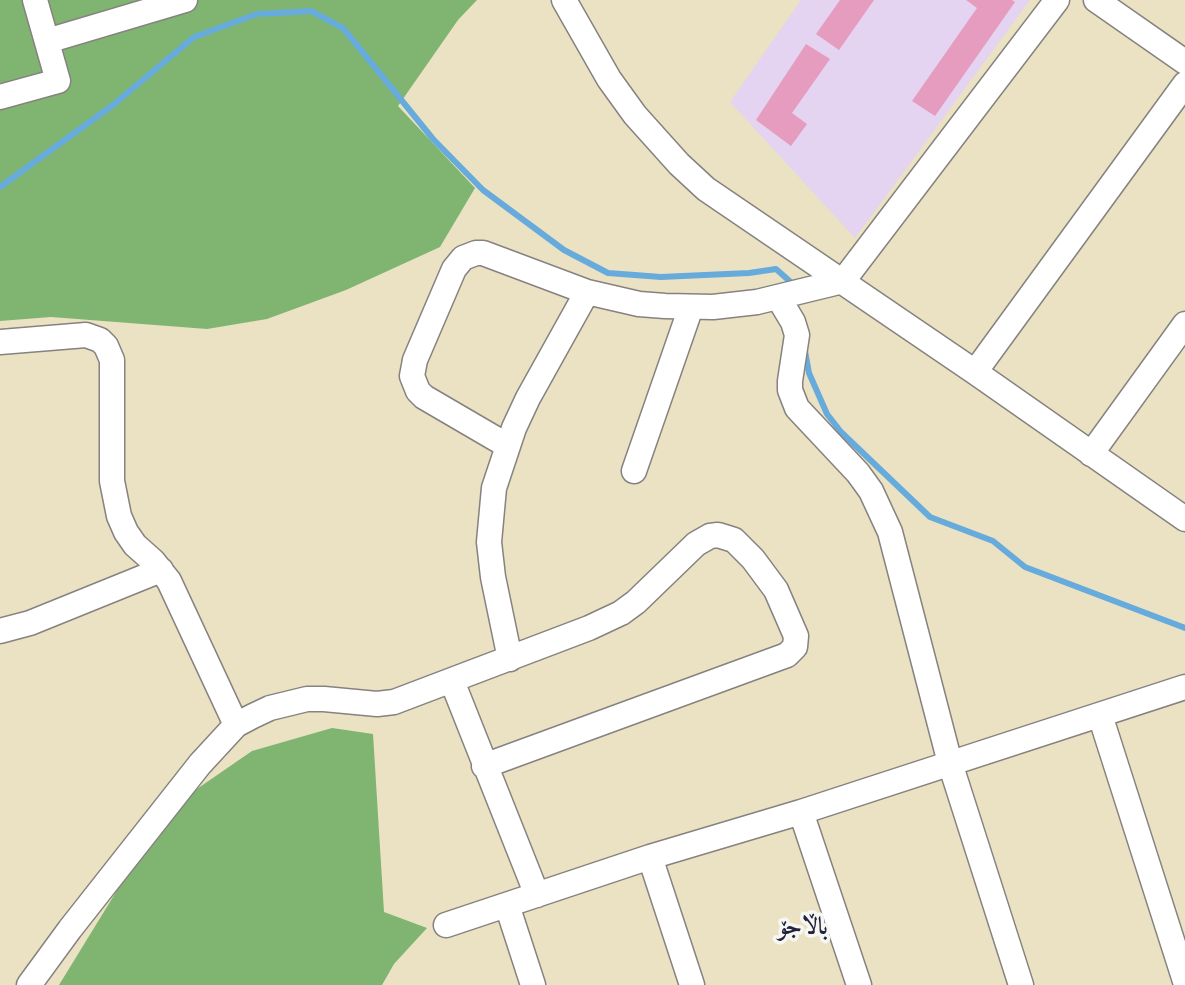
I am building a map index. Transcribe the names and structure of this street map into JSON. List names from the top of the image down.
{
  "districts": ["باڵاجۆ"]
}
